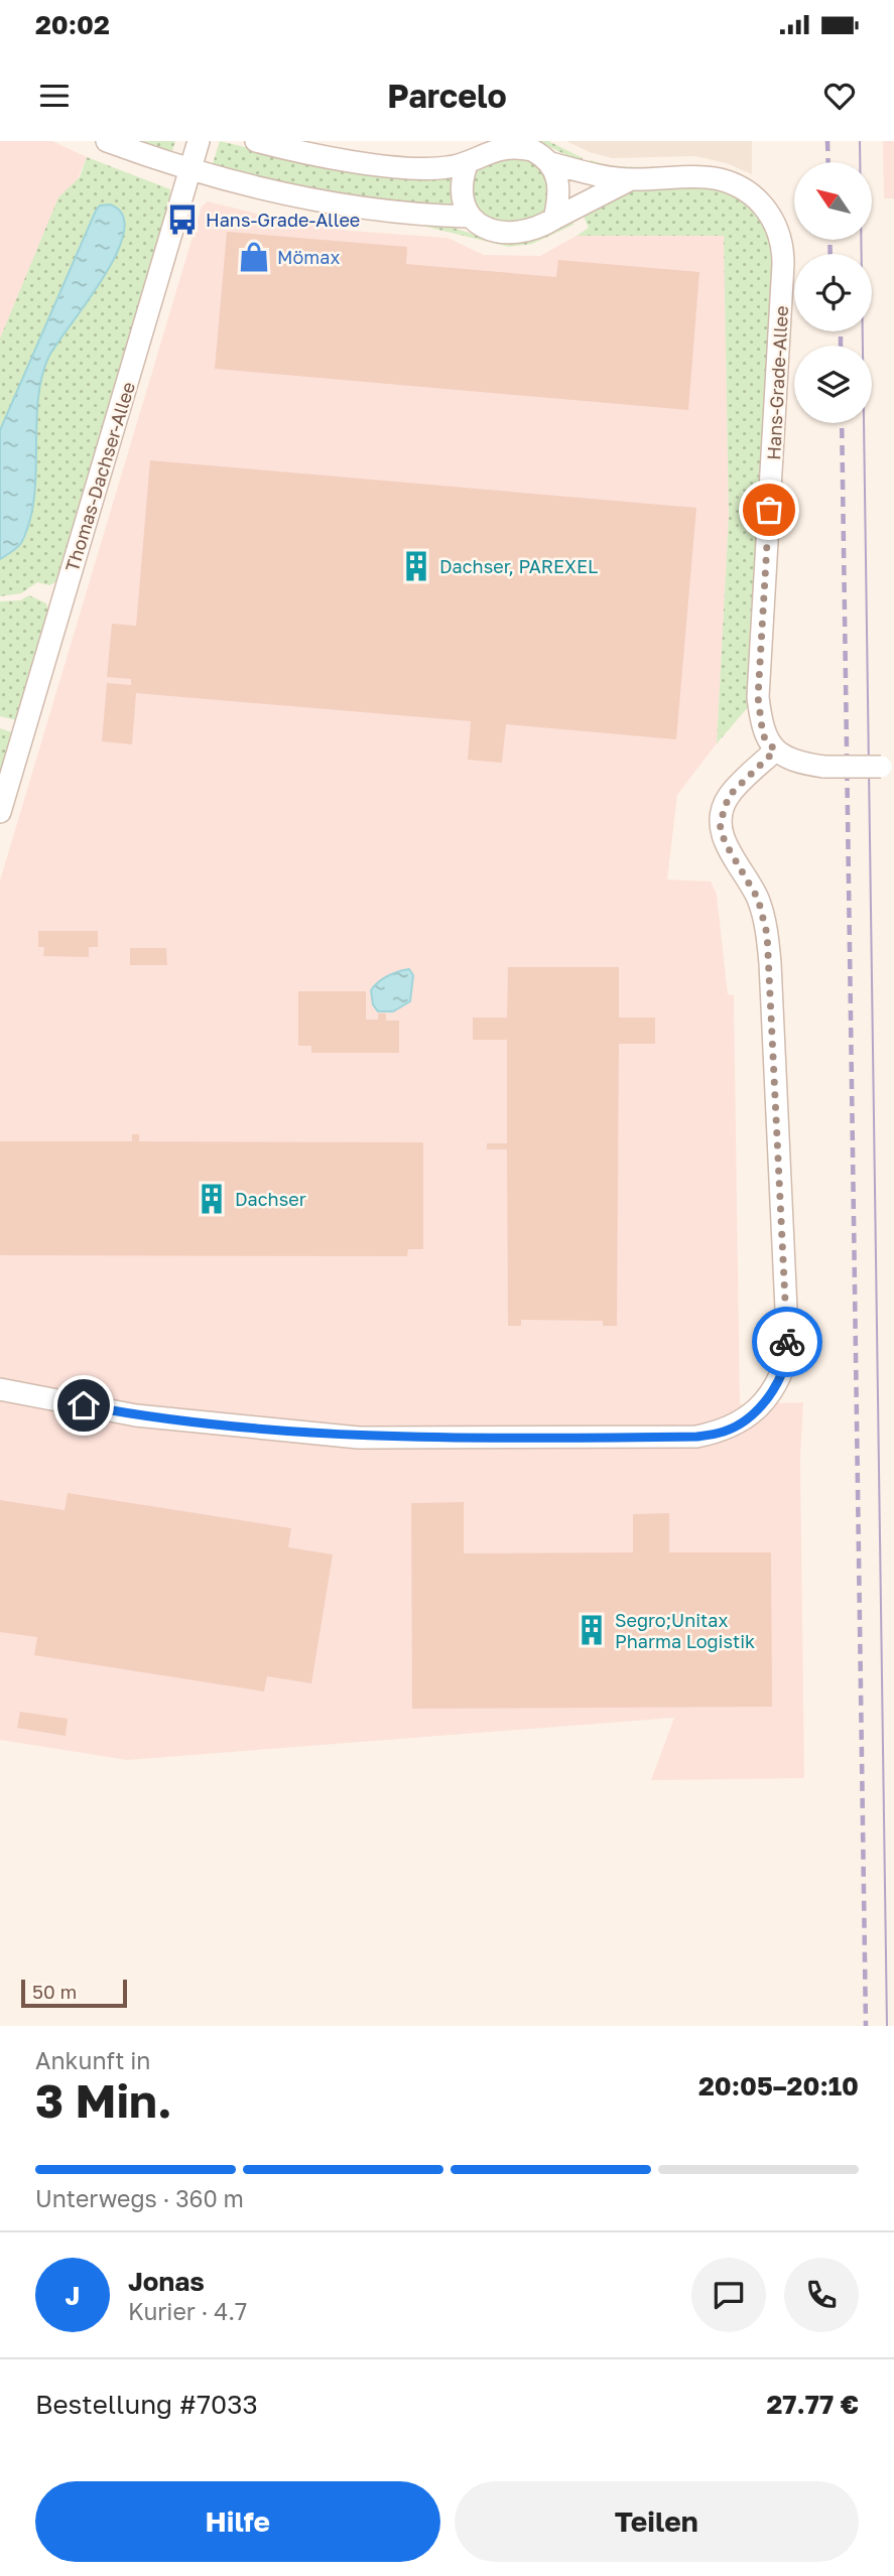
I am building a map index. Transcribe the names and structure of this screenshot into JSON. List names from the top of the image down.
{
  "streets": {
    "street": ["Hans-Grade-Allee", "Thomas-Dachser-Allee"]
  },
  "crossings": [
    ["Hans-Grade-Allee", "Thomas-Dachser-Allee"]
  ],
  "places": {
    "bus stop": ["Hans-Grade-Allee"],
    "shop": ["Mömax"],
    "building": ["Dachser, PAREXEL", "Dachser", "Segro;Unitax Pharma Logistik"]
  },
  "scale_bar": "50 m",
  "north": "top left",
  "page": {
    "status": "20:02",
    "header": "Parcelo",
    "scale": "50 m",
    "heading": ["3 Min.", "Ankunft in", "20:05–20:10"],
    "panel": [
      "Jonas",
      "Kurier · 4.7",
      "Bestellung #7033",
      "27.77 €"
    ],
    "bar": "Unterwegs · 360 m",
    "round": "J",
    "buttons": ["Hilfe", "Teilen"]
  }
}
